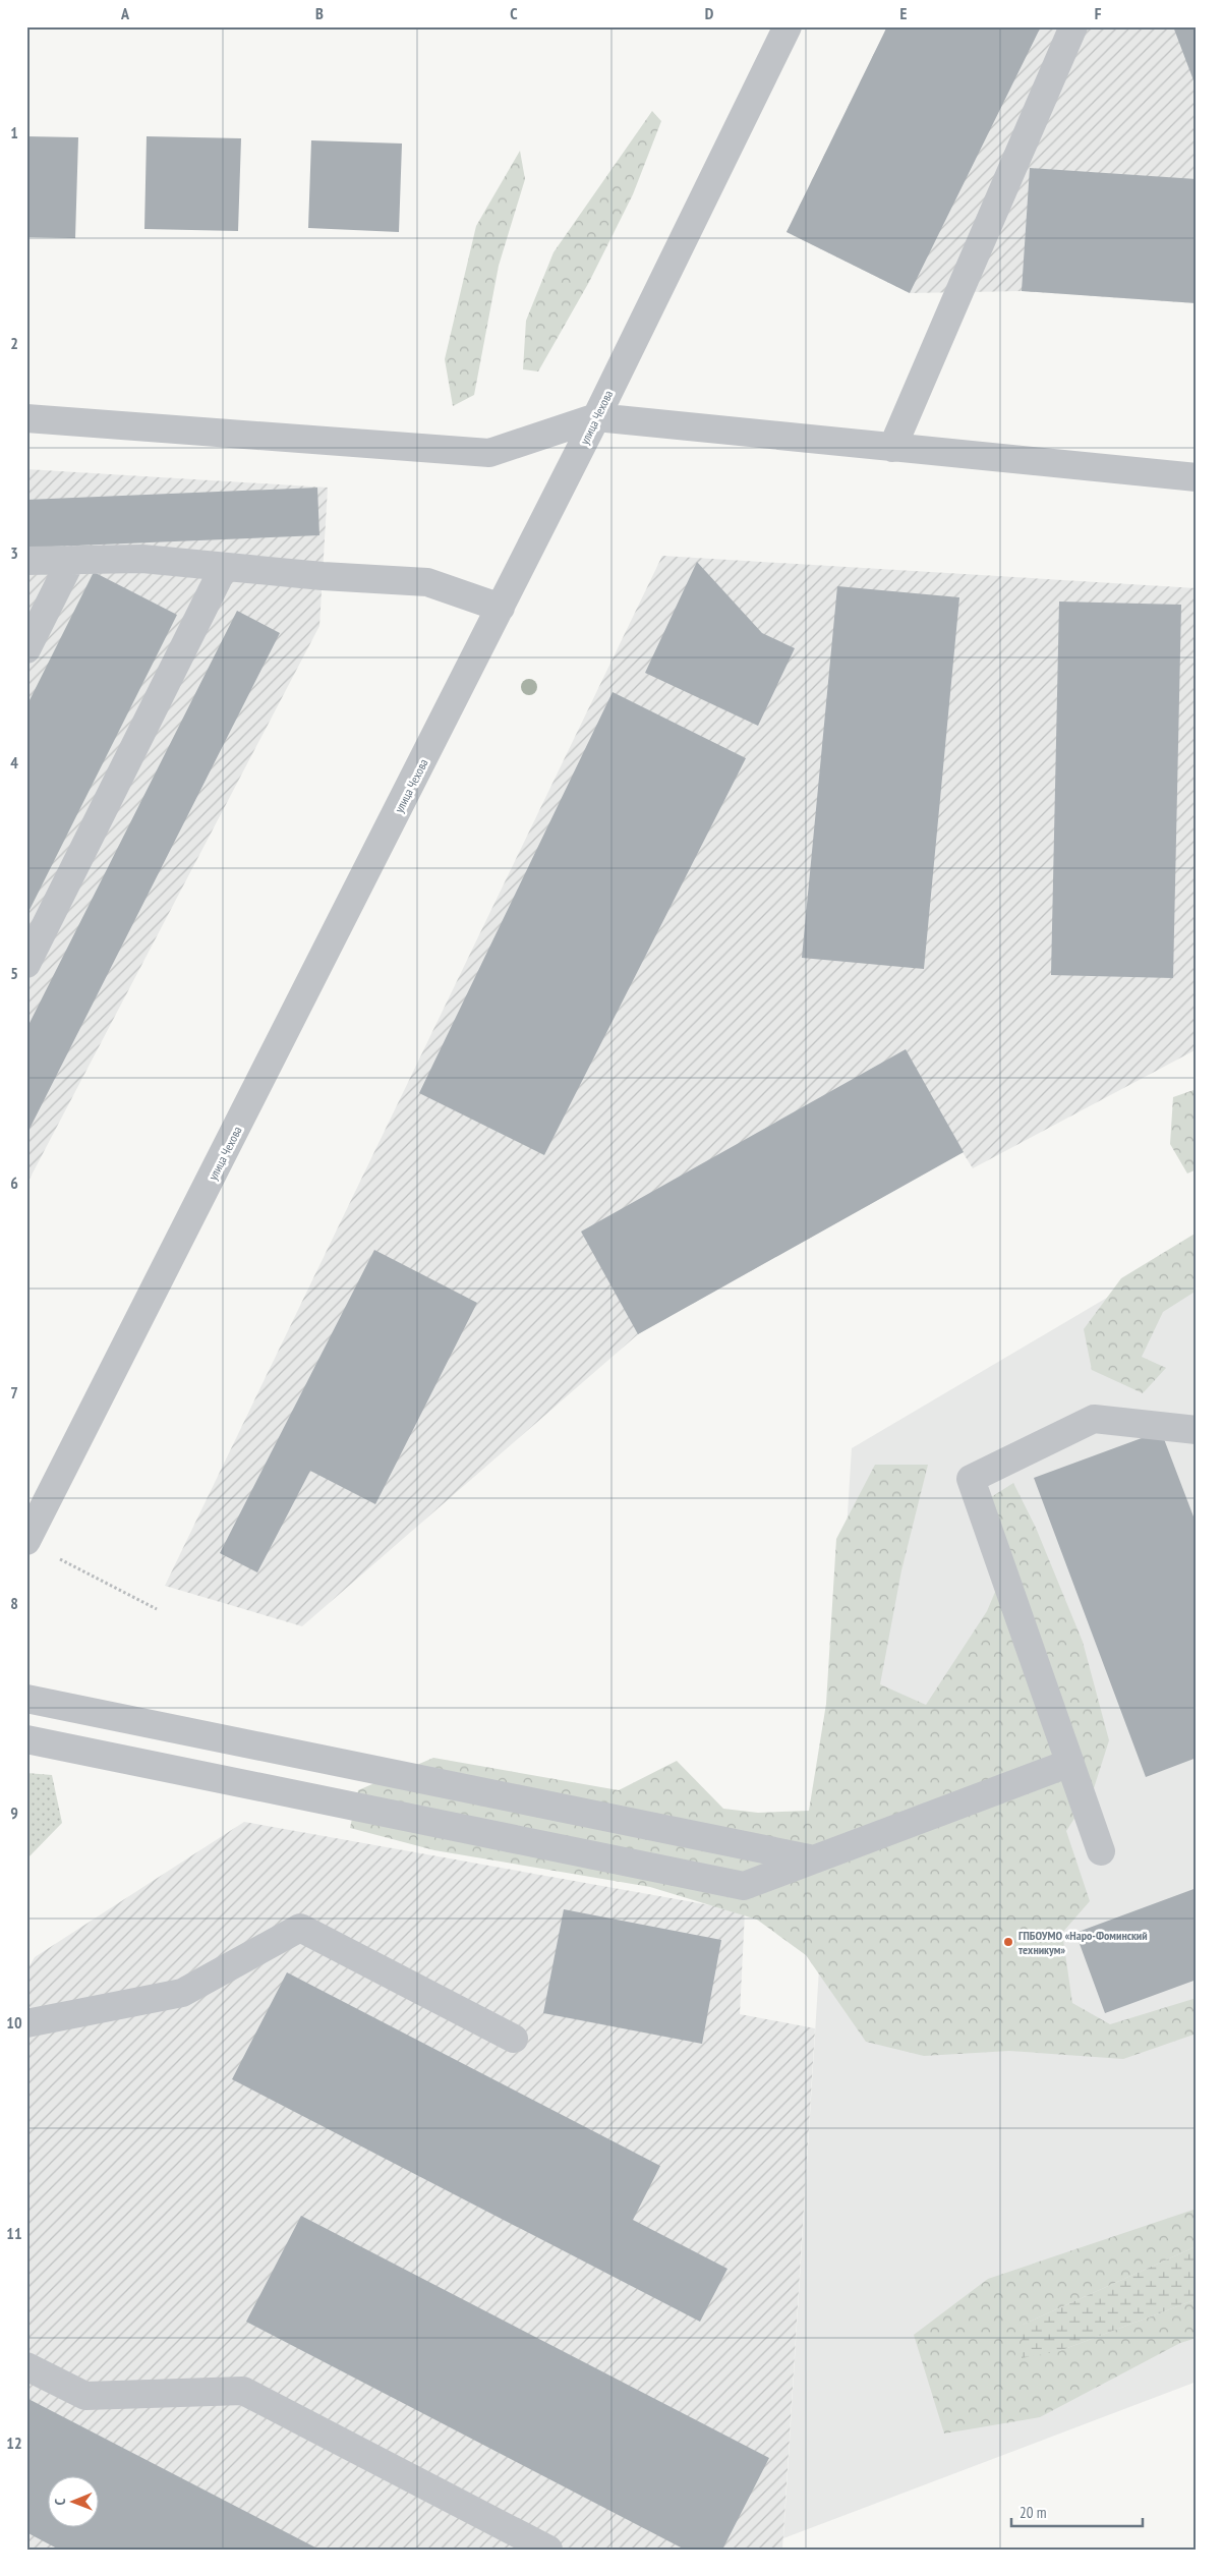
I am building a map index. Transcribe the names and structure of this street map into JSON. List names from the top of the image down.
{
  "streets": {
    "street": ["улица Чехова"]
  },
  "places": ["ГПБОУМО «Наро-Фоминский техникум»"],
  "scale_bar": "20 m",
  "north": "left",
  "grid": {
    "columns": [
      "A",
      "B",
      "C",
      "D",
      "E",
      "F"
    ],
    "rows": [
      "1",
      "2",
      "3",
      "4",
      "5",
      "6",
      "7",
      "8",
      "9",
      "10",
      "11",
      "12"
    ]
  }
}
